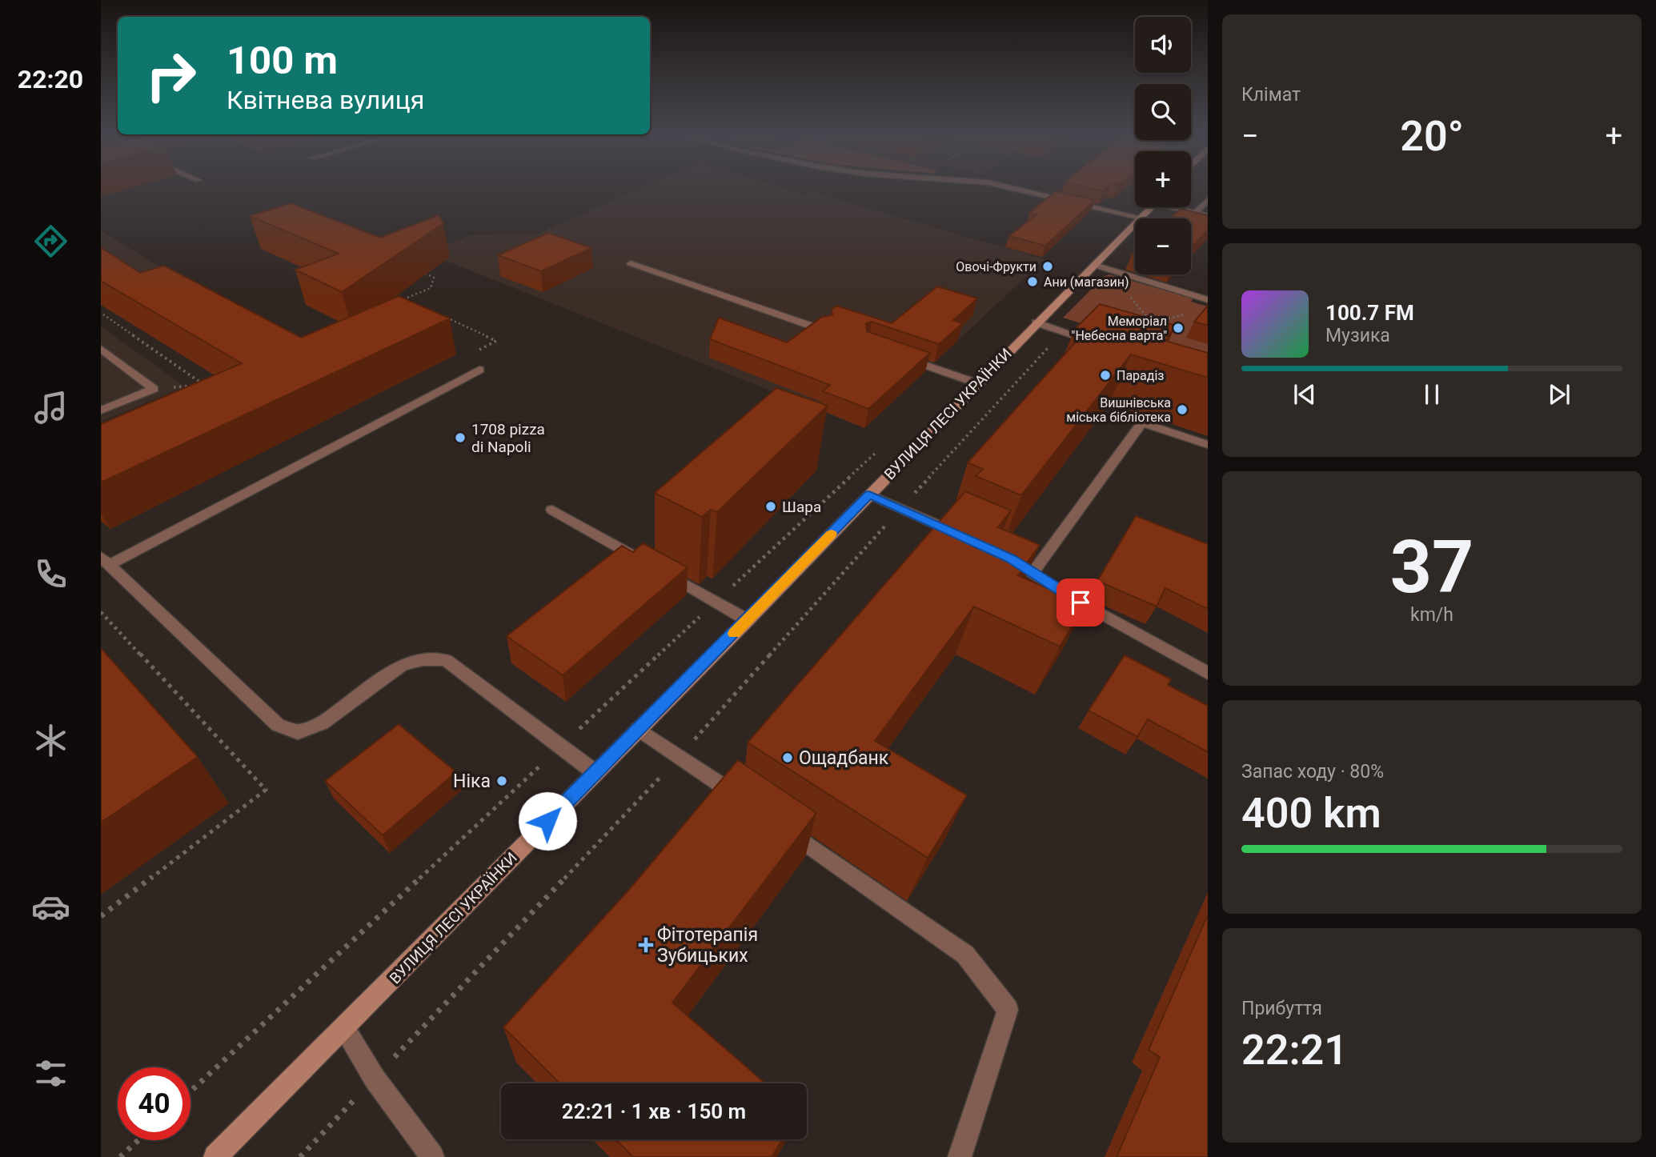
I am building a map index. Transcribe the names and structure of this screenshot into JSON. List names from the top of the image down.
{
  "streets": {
    "street": ["ВУЛИЦЯ ЛЕСІ УКРАЇНКИ"]
  },
  "places": {
    "other": [
      "Овочі-Фрукти",
      "Ани (магазин)",
      "Меморіал \"Небесна варта\"",
      "Парадіз",
      "Вишнівська міська бібліотека",
      "1708 pizza di Napoli",
      "Шара",
      "Ощадбанк",
      "Ніка"
    ],
    "health": ["Фітотерапія Зубицьких"]
  },
  "page": {
    "tabs": "22:20",
    "tile": [
      "Клімат",
      ["37", "km/h"],
      ["Запас ходу · 80%", "400 km"],
      ["Прибуття", "22:21"]
    ],
    "map_buttons": ["+", "−"],
    "turn": ["100 m", "Квітнева вулиця"],
    "heat": ["−", "20°", "+"],
    "song": ["100.7 FM", "Музика"],
    "limit": "40",
    "trip": "22:21 · 1 хв · 150 m"
  }
}
